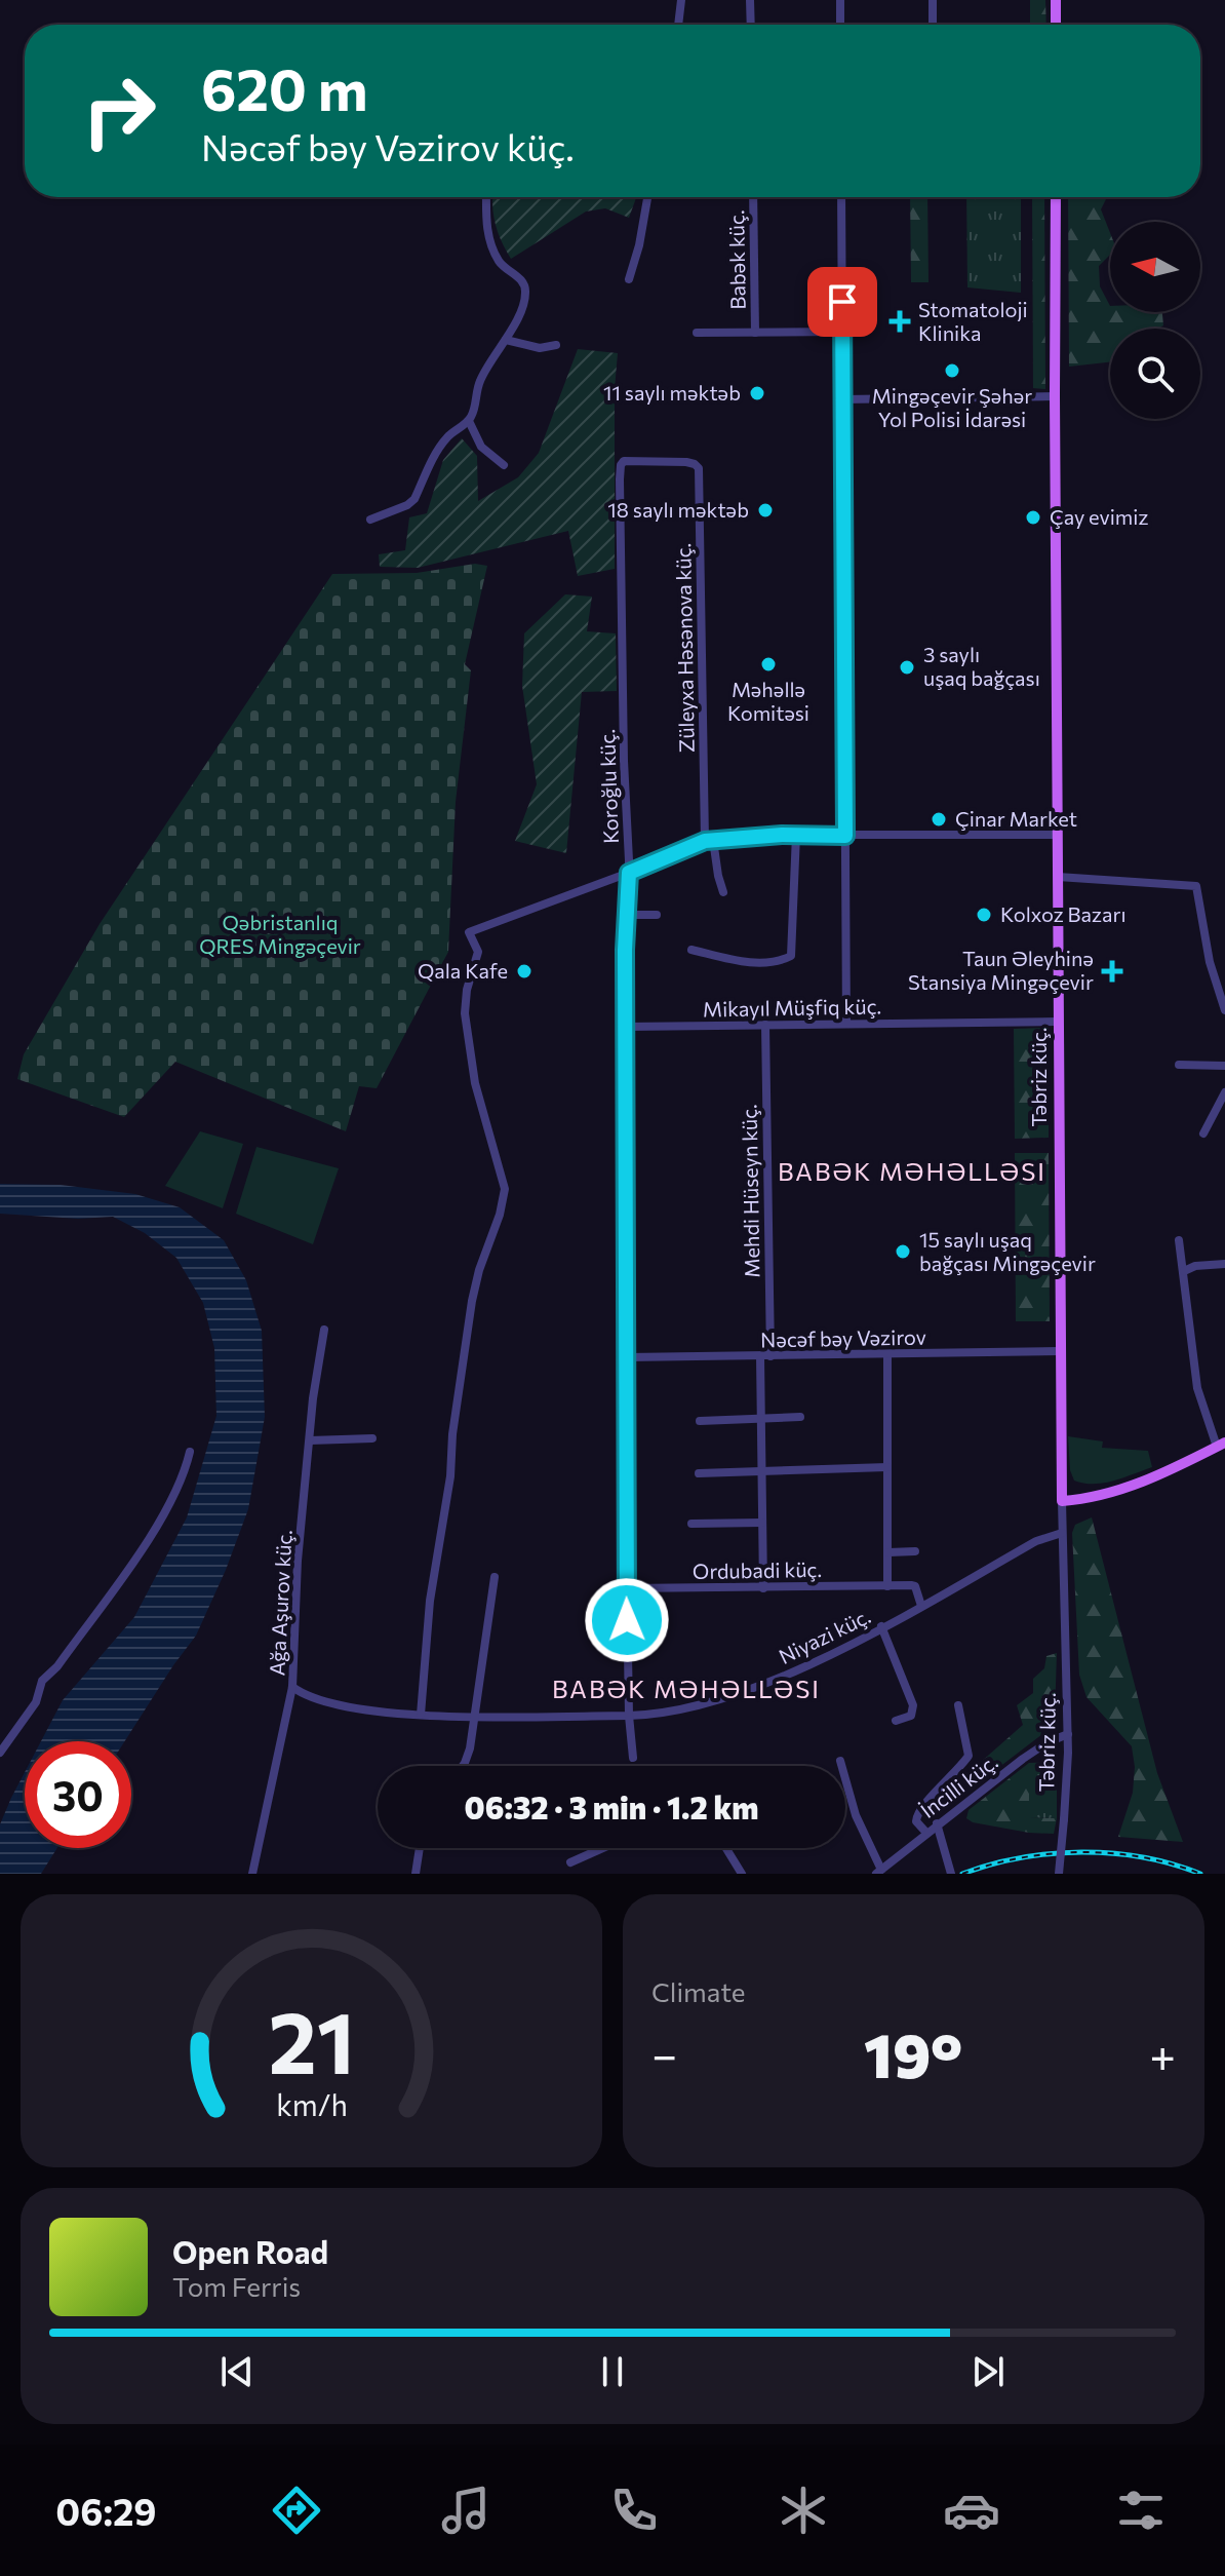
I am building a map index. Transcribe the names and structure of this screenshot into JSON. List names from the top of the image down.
{
  "streets": {
    "main road": ["Təbriz küç."],
    "street": [
      "Babək küç.",
      "Züleyxa Həsənova küç.",
      "Koroğlu küç.",
      "Mikayıl Müşfiq küç.",
      "Mehdi Hüseyn küç.",
      "Nəcəf bəy Vəzirov",
      "Ordubadi küç.",
      "Ağa Aşurov küç.",
      "Niyazi küç.",
      "İncilli küç."
    ]
  },
  "crossings": [
    ["Züleyxa Həsənova küç.", "Koroğlu küç."],
    ["Koroğlu küç.", "Mikayıl Müşfiq küç."],
    ["Koroğlu küç.", "Nəcəf bəy Vəzirov"],
    ["Koroğlu küç.", "Ordubadi küç."],
    ["Koroğlu küç.", "Niyazi küç."],
    ["Mikayıl Müşfiq küç.", "Təbriz küç."],
    ["Mikayıl Müşfiq küç.", "Mehdi Hüseyn küç."],
    ["Təbriz küç.", "Nəcəf bəy Vəzirov"],
    ["Təbriz küç.", "Niyazi küç."],
    ["Təbriz küç.", "İncilli küç."],
    ["Mehdi Hüseyn küç.", "Nəcəf bəy Vəzirov"],
    ["Ordubadi küç.", "Niyazi küç."],
    ["Ağa Aşurov küç.", "Niyazi küç."]
  ],
  "districts": ["BABƏK MƏHƏLLƏSI", "BABƏK MƏHƏLLƏSI"],
  "parks": ["Qəbristanlıq QRES Mingəçevir"],
  "places": {
    "health": ["Stomatoloji Klinika", "Taun Əleyhinə Stansiya Mingəçevir"],
    "other": [
      "Mingəçevir Şəhər Yol Polisi İdarəsi",
      "11 saylı məktəb",
      "18 saylı məktəb",
      "Çay evimiz",
      "Məhəllə Komitəsi",
      "3 saylı uşaq bağçası",
      "Çinar Market",
      "Kolxoz Bazarı",
      "Qala Kafe",
      "15 saylı uşaq bağçası Mingəçevir"
    ]
  },
  "north": "left",
  "page": {
    "turn": ["620 m", "Nəcəf bəy Vəzirov küç."],
    "limit": "30",
    "trip": "06:32 · 3 min · 1.2 km",
    "tile": "Climate",
    "heat": ["−", "19°", "+"],
    "song": ["Open Road", "Tom Ferris"],
    "tabs": "06:29",
    "gauge": ["21", "km/h"]
  }
}
